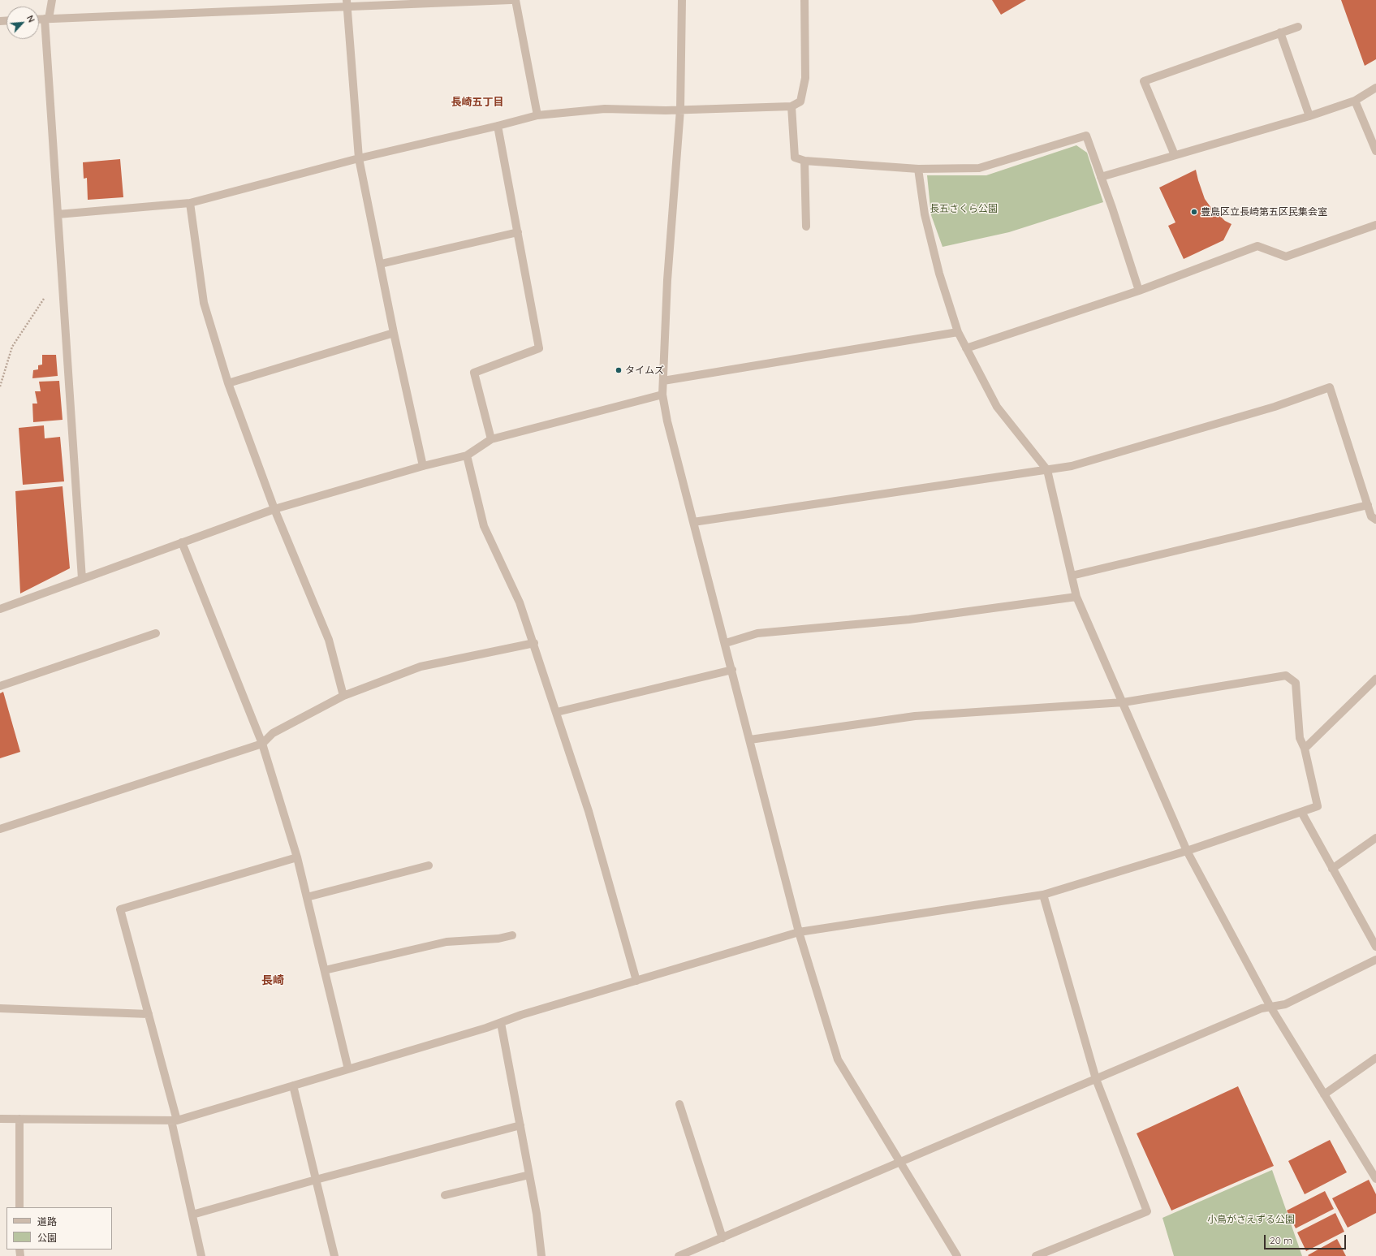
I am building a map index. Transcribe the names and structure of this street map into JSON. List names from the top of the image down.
{
  "districts": ["長崎五丁目", "長崎"],
  "parks": ["長五さくら公園", "小鳥がさえずる公園"],
  "places": ["豊島区立長崎第五区民集会室", "タイムズ"],
  "legend": ["道路", "公園"],
  "scale_bar": "20 m",
  "north": "top right"
}
